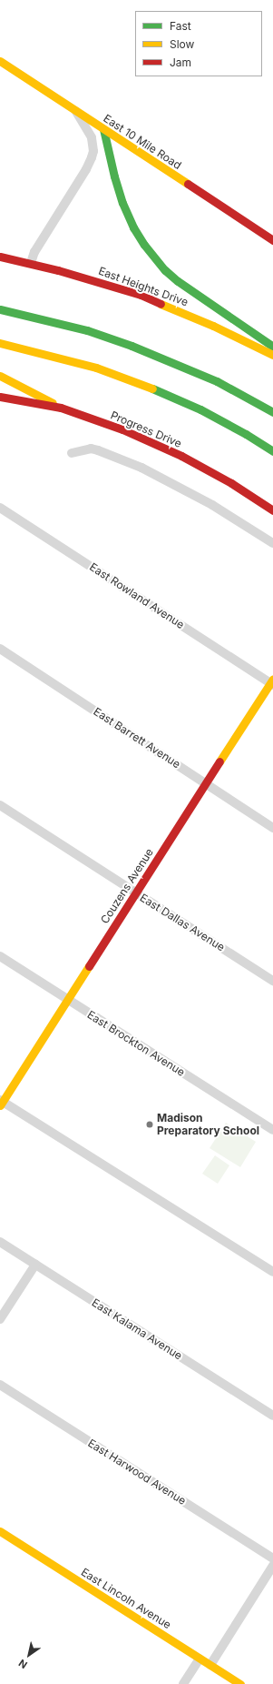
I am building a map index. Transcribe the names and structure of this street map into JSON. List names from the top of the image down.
{
  "streets": {
    "main road": [
      "East 10 Mile Road",
      "East Heights Drive",
      "Progress Drive",
      "Couzens Avenue",
      "East Lincoln Avenue"
    ],
    "street": [
      "East Rowland Avenue",
      "East Barrett Avenue",
      "East Dallas Avenue",
      "East Brockton Avenue",
      "East Kalama Avenue",
      "East Harwood Avenue"
    ]
  },
  "crossings": [
    ["East Rowland Avenue", "Couzens Avenue"],
    ["East Barrett Avenue", "Couzens Avenue"],
    ["Couzens Avenue", "East Dallas Avenue"],
    ["Couzens Avenue", "East Brockton Avenue"]
  ],
  "places": ["Madison Preparatory School"],
  "legend": ["Fast", "Slow", "Jam"],
  "north": "bottom left"
}
